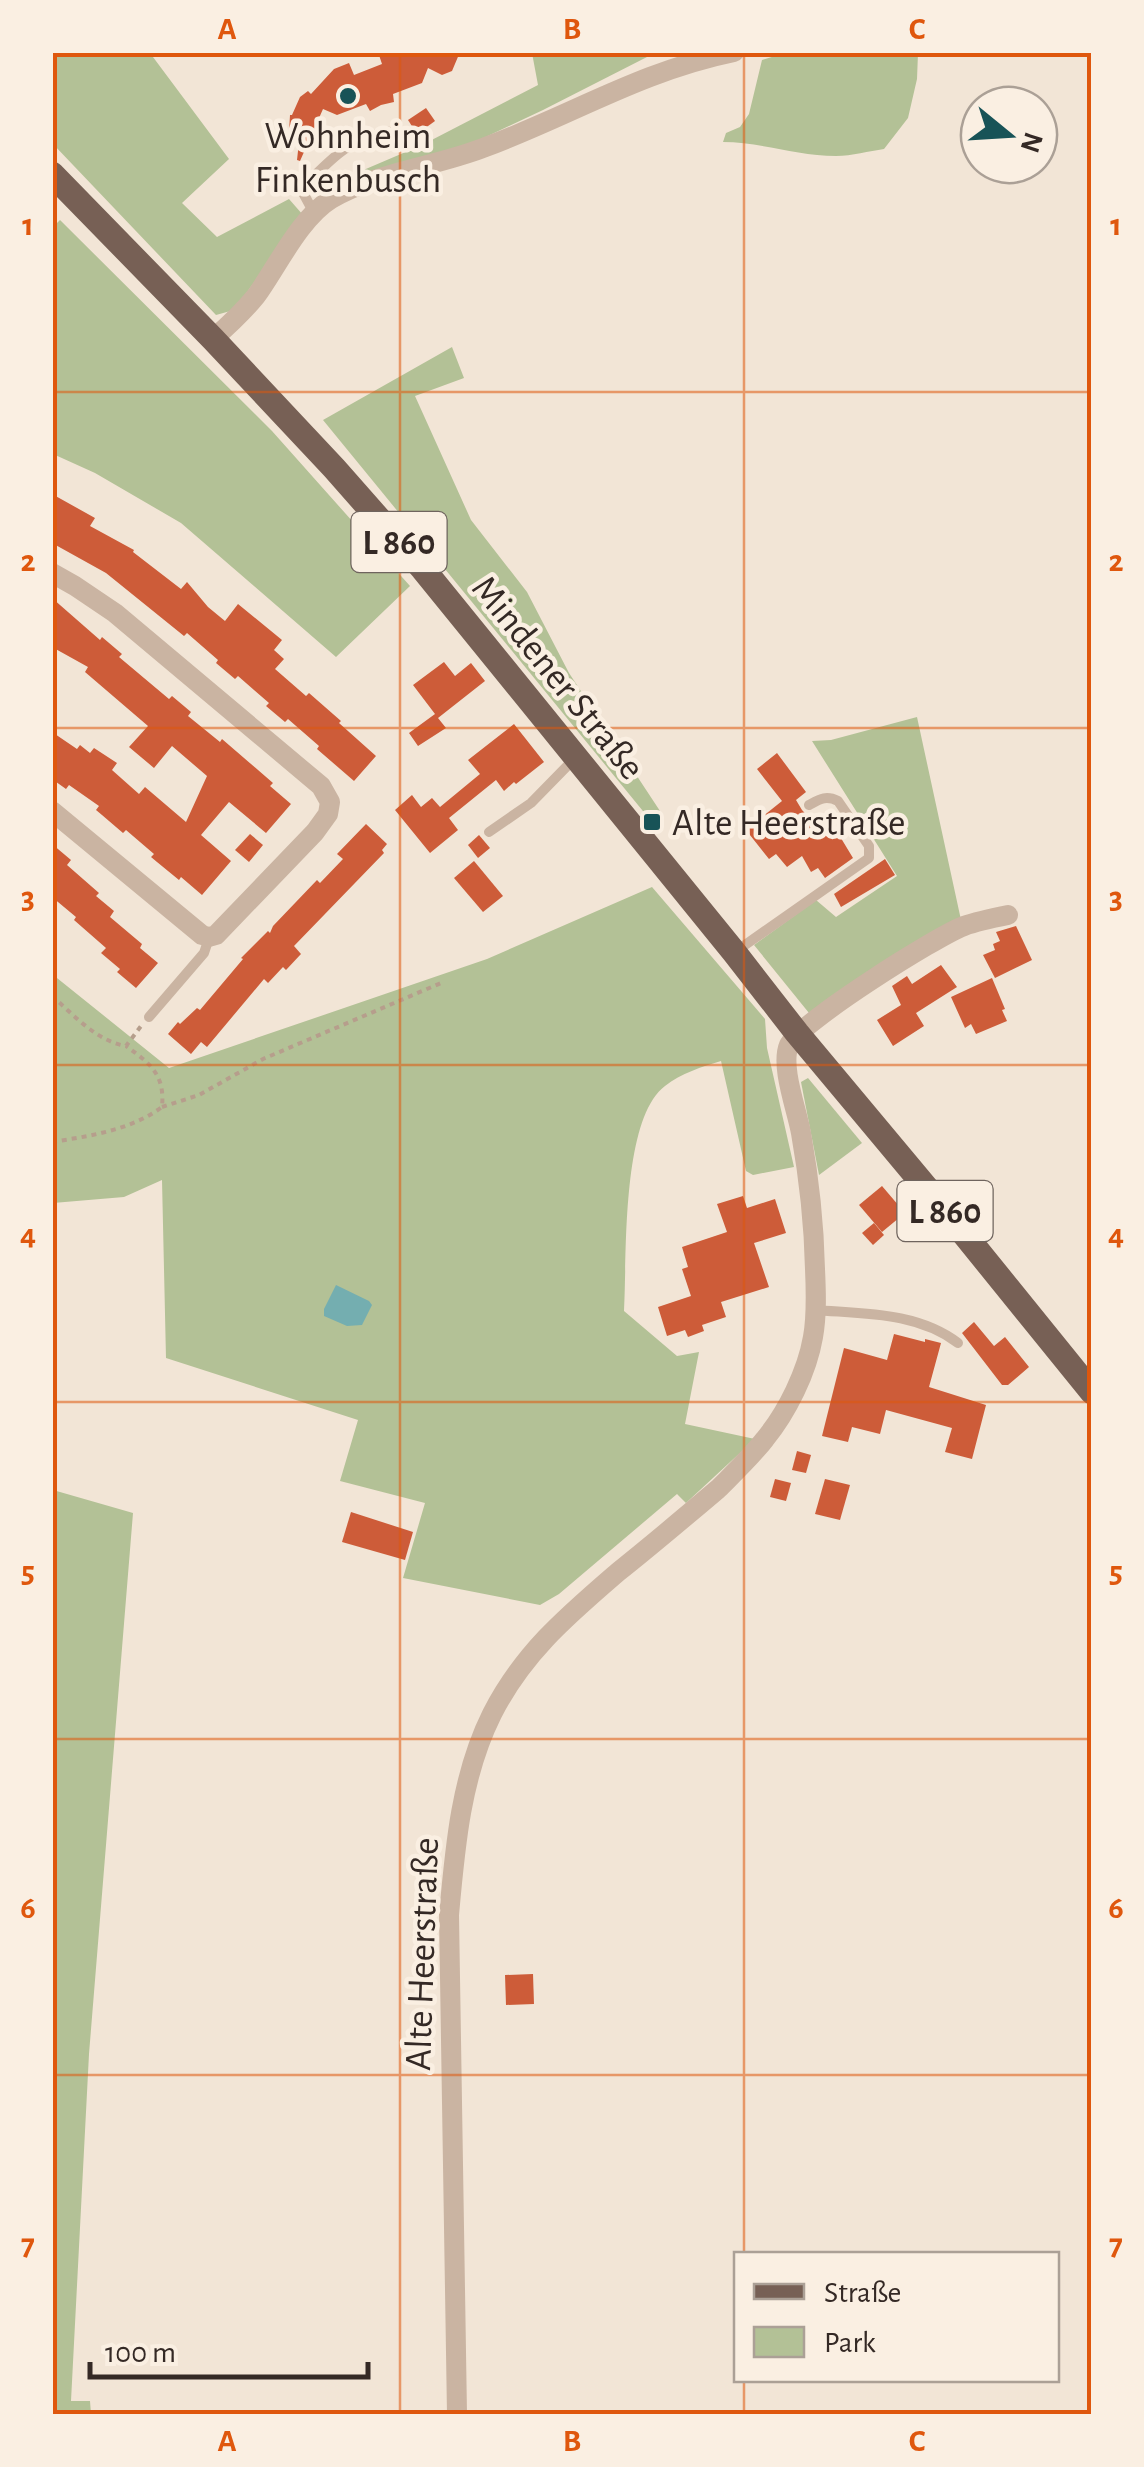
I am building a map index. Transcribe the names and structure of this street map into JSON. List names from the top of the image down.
{
  "streets": {
    "main road": ["L 860", "Mindener Straße"],
    "street": ["Alte Heerstraße"]
  },
  "crossings": [
    ["Mindener Straße", "Alte Heerstraße"]
  ],
  "places": {
    "other": ["Wohnheim Finkenbusch"],
    "transit": ["Alte Heerstraße"]
  },
  "legend": ["Straße", "Park"],
  "scale_bar": "100 m",
  "north": "right",
  "grid": {
    "columns": ["A", "B", "C"],
    "rows": [
      "1",
      "2",
      "3",
      "4",
      "5",
      "6",
      "7"
    ]
  }
}
